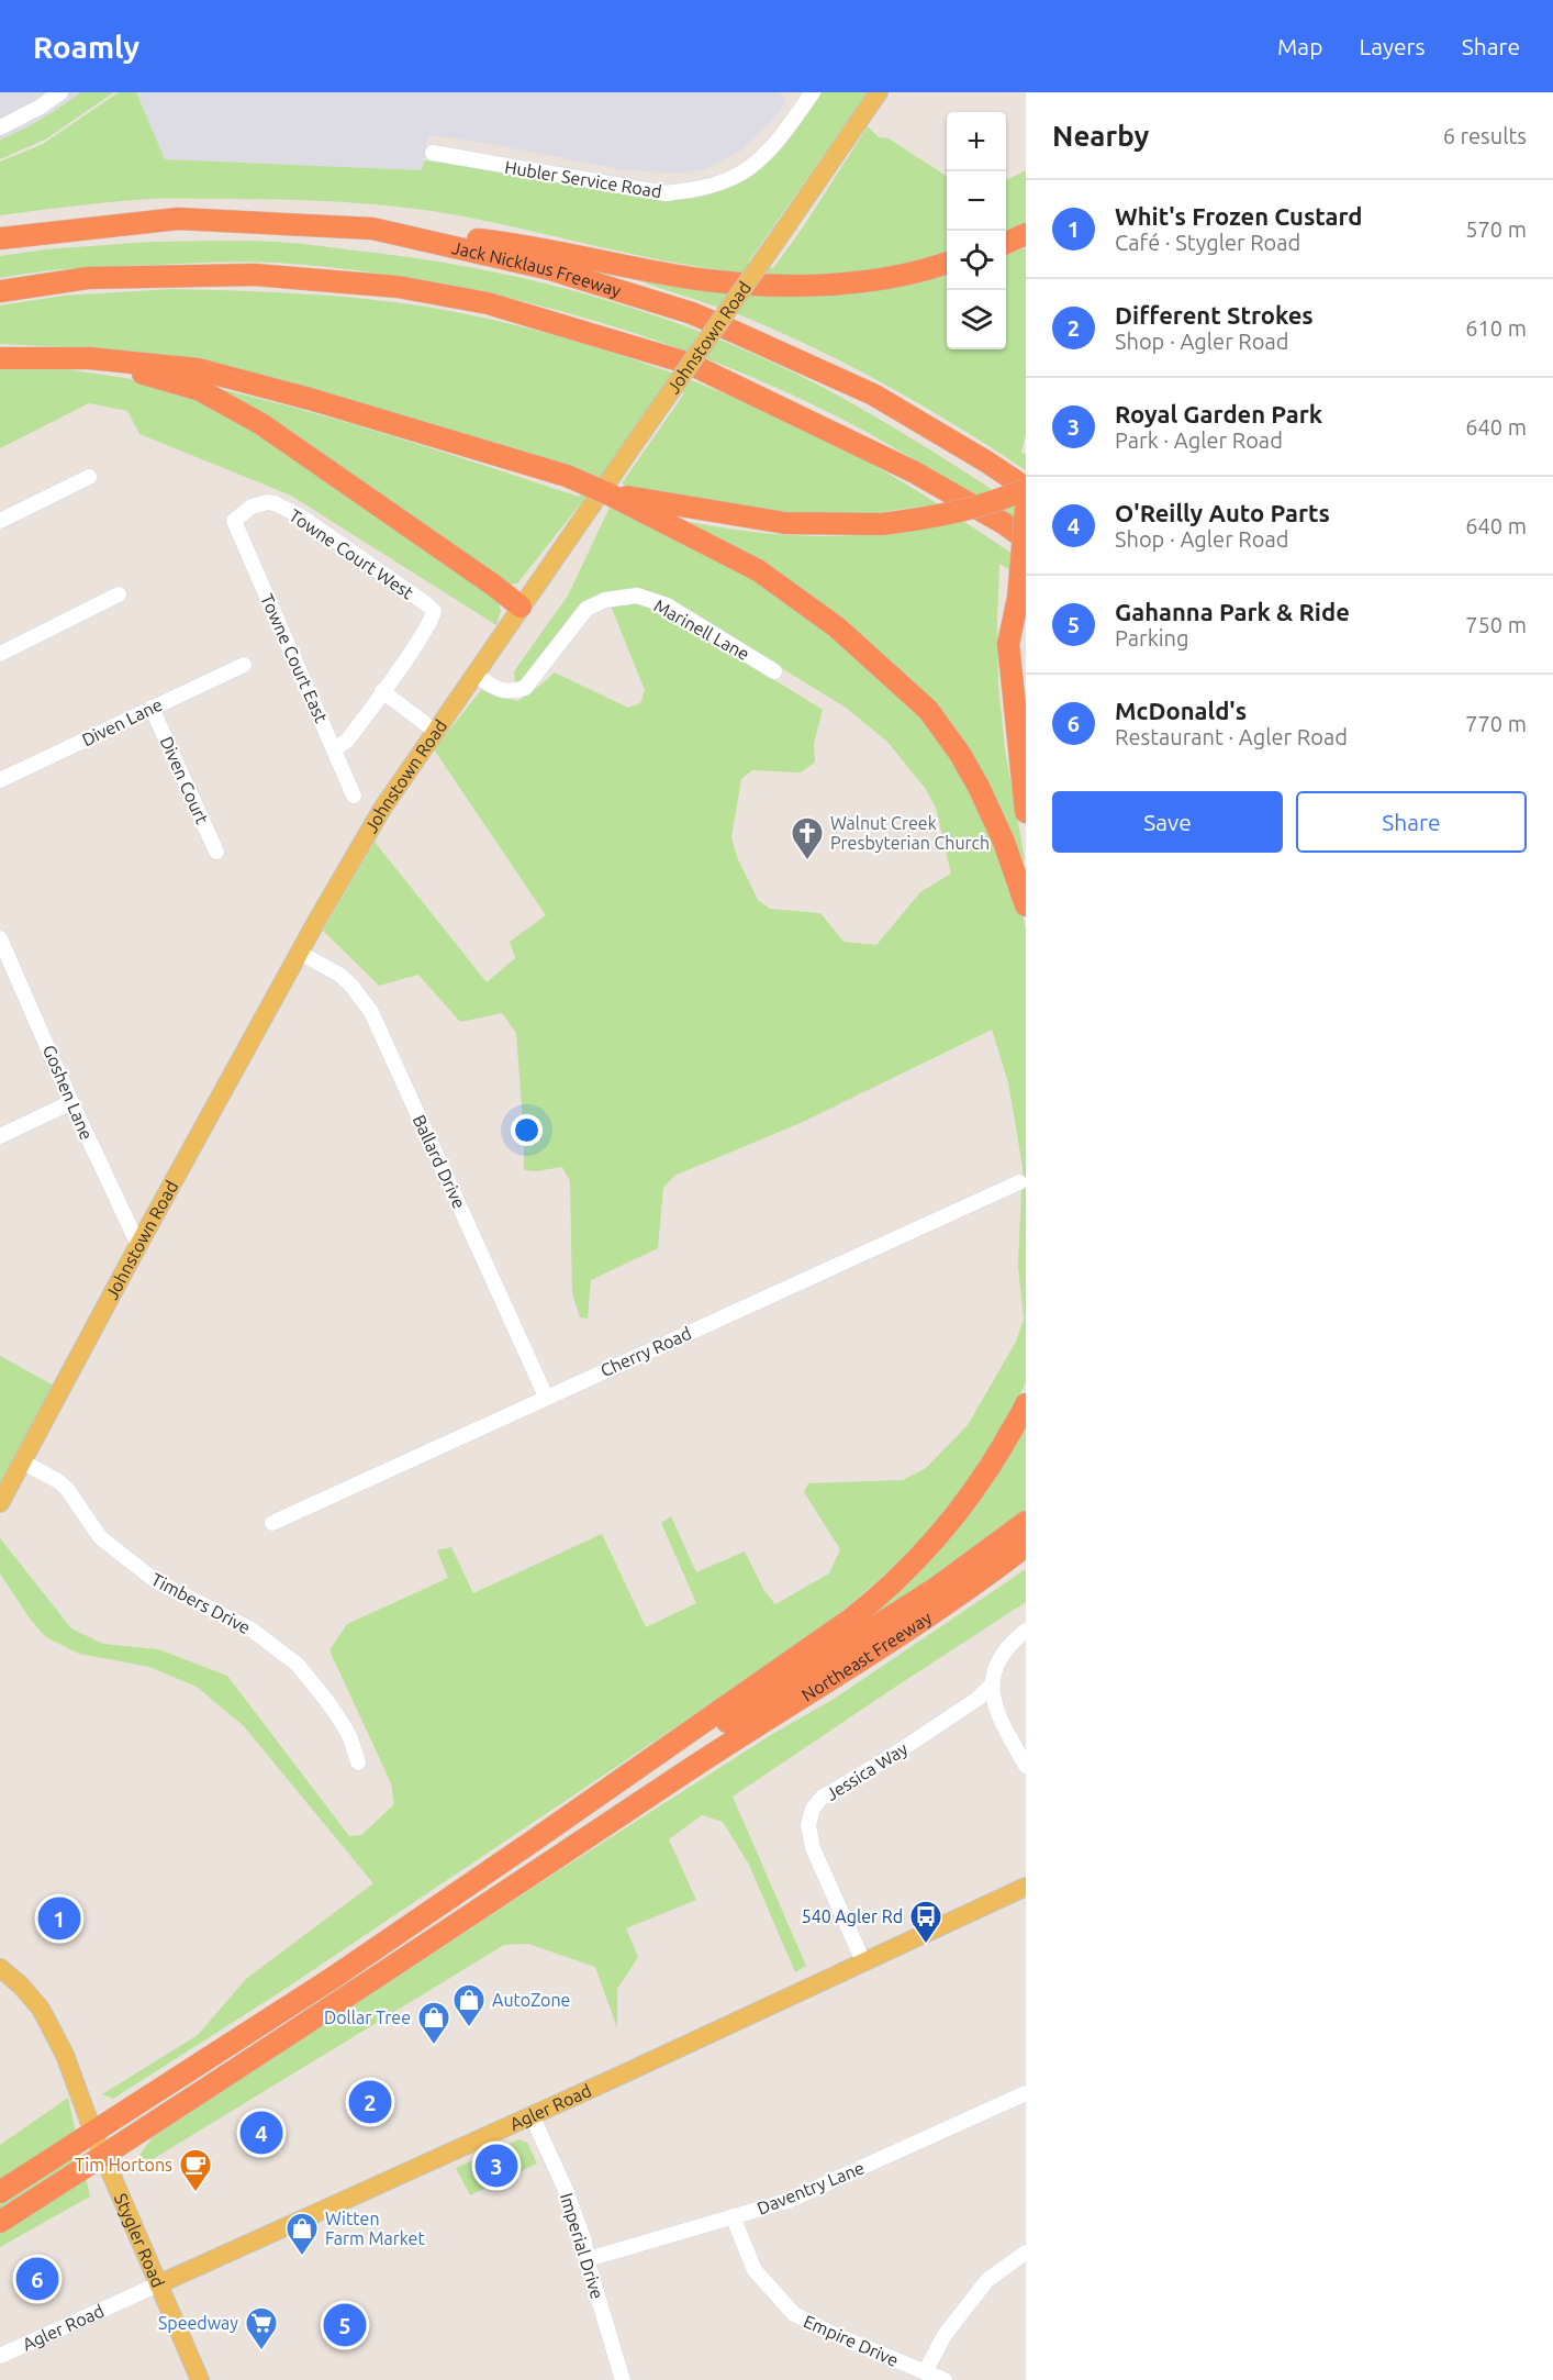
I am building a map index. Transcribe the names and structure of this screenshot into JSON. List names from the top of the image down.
{
  "streets": {
    "highway": ["Jack Nicklaus Freeway", "Northeast Freeway"],
    "main road": ["Johnstown Road", "Agler Road", "Stygler Road"],
    "street": [
      "Hubler Service Road",
      "Towne Court West",
      "Marinell Lane",
      "Towne Court East",
      "Diven Lane",
      "Diven Court",
      "Goshen Lane",
      "Ballard Drive",
      "Cherry Road",
      "Timbers Drive",
      "Jessica Way",
      "Daventry Lane",
      "Imperial Drive",
      "Empire Drive"
    ]
  },
  "crossings": [
    ["Johnstown Road", "Marinell Lane"],
    ["Johnstown Road", "Goshen Lane"],
    ["Johnstown Road", "Ballard Drive"],
    ["Johnstown Road", "Timbers Drive"],
    ["Towne Court West", "Towne Court East"],
    ["Diven Lane", "Diven Court"],
    ["Ballard Drive", "Cherry Road"],
    ["Northeast Freeway", "Stygler Road"],
    ["Jessica Way", "Agler Road"],
    ["Agler Road", "Stygler Road"],
    ["Agler Road", "Imperial Drive"],
    ["Daventry Lane", "Imperial Drive"],
    ["Daventry Lane", "Empire Drive"]
  ],
  "places": {
    "church": ["Walnut Creek Presbyterian Church"],
    "bus stop": ["540 Agler Rd"],
    "shop": ["AutoZone", "Dollar Tree", "Witten Farm Market"],
    "cafe": ["Tim Hortons"],
    "supermarket": ["Speedway"]
  },
  "page": {
    "header": "Roamly",
    "nav": ["Map", "Layers", "Share"],
    "heading": ["Nearby", "6 results"],
    "map_buttons": ["+", "−"],
    "list": [
      {
        "mark": "1",
        "name": "Whit's Frozen Custard",
        "note": "Café · Stygler Road",
        "value": "570 m"
      },
      {
        "mark": "2",
        "name": "Different Strokes",
        "note": "Shop · Agler Road",
        "value": "610 m"
      },
      {
        "mark": "3",
        "name": "Royal Garden Park",
        "note": "Park · Agler Road",
        "value": "640 m"
      },
      {
        "mark": "4",
        "name": "O'Reilly Auto Parts",
        "note": "Shop · Agler Road",
        "value": "640 m"
      },
      {
        "mark": "5",
        "name": "Gahanna Park & Ride",
        "note": "Parking",
        "value": "750 m"
      },
      {
        "mark": "6",
        "name": "McDonald's",
        "note": "Restaurant · Agler Road",
        "value": "770 m"
      }
    ],
    "buttons": ["Save", "Share"],
    "pins": [
      "1",
      "2",
      "4",
      "3",
      "6",
      "5"
    ]
  }
}
